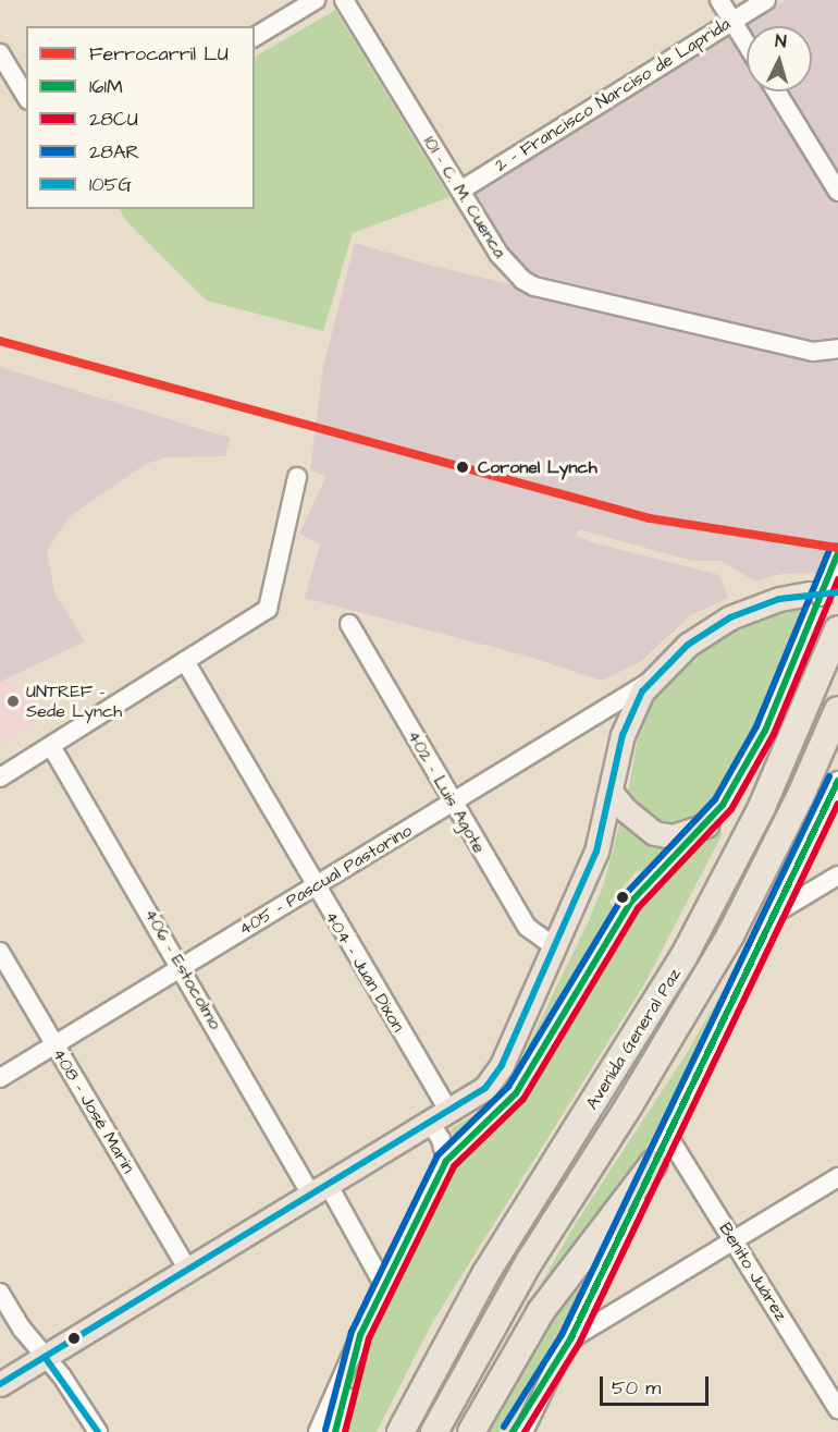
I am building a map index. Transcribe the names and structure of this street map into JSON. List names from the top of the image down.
{
  "streets": {
    "highway": ["Avenida General Paz"],
    "street": [
      "2 - Francisco Narciso de Laprida",
      "101 - C. M. Cuenca",
      "402 - Luis Agote",
      "405 - Pascual Pastorino",
      "406 - Estocolmo",
      "404 - Juan Dixon",
      "408 - José Marín",
      "Benito Juárez"
    ]
  },
  "crossings": [
    ["2 - Francisco Narciso de Laprida", "101 - C. M. Cuenca"],
    ["402 - Luis Agote", "405 - Pascual Pastorino"],
    ["405 - Pascual Pastorino", "406 - Estocolmo"],
    ["405 - Pascual Pastorino", "404 - Juan Dixon"],
    ["405 - Pascual Pastorino", "408 - José Marín"]
  ],
  "places": ["Coronel Lynch", "UNTREF - Sede Lynch"],
  "lines": [
    "rail line LU",
    "transit line 28AR",
    "transit line 161M",
    "transit line 28CU",
    "transit line 105G"
  ],
  "legend": [
    "Ferrocarril LU",
    "161M",
    "28CU",
    "28AR",
    "105G"
  ],
  "scale_bar": "50 m",
  "north": "top"
}
